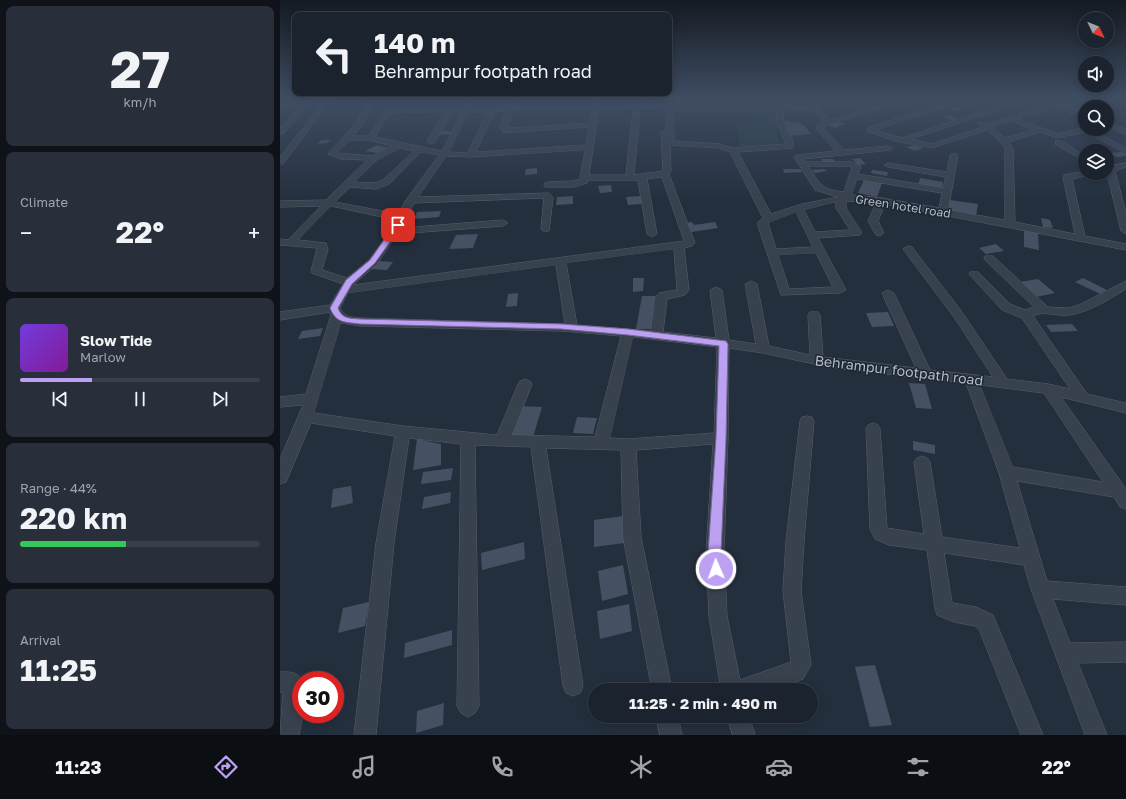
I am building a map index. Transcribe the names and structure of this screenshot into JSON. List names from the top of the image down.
{
  "streets": {
    "street": ["Green hotel road", "Behrampur footpath road"]
  },
  "north": "bottom right",
  "page": {
    "tile": [
      ["27", "km/h"],
      "Climate",
      ["Range · 44%", "220 km"],
      ["Arrival", "11:25"]
    ],
    "turn": ["140 m", "Behrampur footpath road"],
    "heat": ["−", "22°", "+"],
    "song": ["Slow Tide", "Marlow"],
    "limit": "30",
    "trip": "11:25 · 2 min · 490 m",
    "tabs": ["11:23", "22°"]
  }
}
